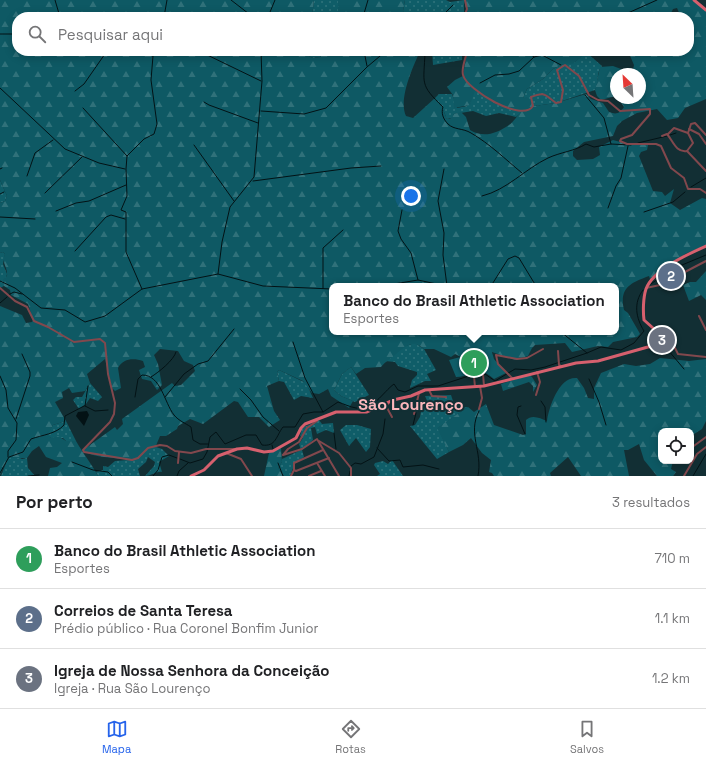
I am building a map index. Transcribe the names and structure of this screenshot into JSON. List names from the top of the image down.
{
  "districts": ["São Lourenço"],
  "north": "top left",
  "page": {
    "search": "Pesquisar aqui",
    "pins": ["2", "3", "1"],
    "popup": ["Banco do Brasil Athletic Association", "Esportes"],
    "heading": ["Por perto", "3 resultados"],
    "list": [
      {
        "mark": "1",
        "name": "Banco do Brasil Athletic Association",
        "note": "Esportes",
        "value": "710 m"
      },
      {
        "mark": "2",
        "name": "Correios de Santa Teresa",
        "note": "Prédio público · Rua Coronel Bonfim Junior",
        "value": "1.1 km"
      },
      {
        "mark": "3",
        "name": "Igreja de Nossa Senhora da Conceição",
        "note": "Igreja · Rua São Lourenço",
        "value": "1.2 km"
      }
    ],
    "nav": ["Mapa", "Rotas", "Salvos"]
  }
}
